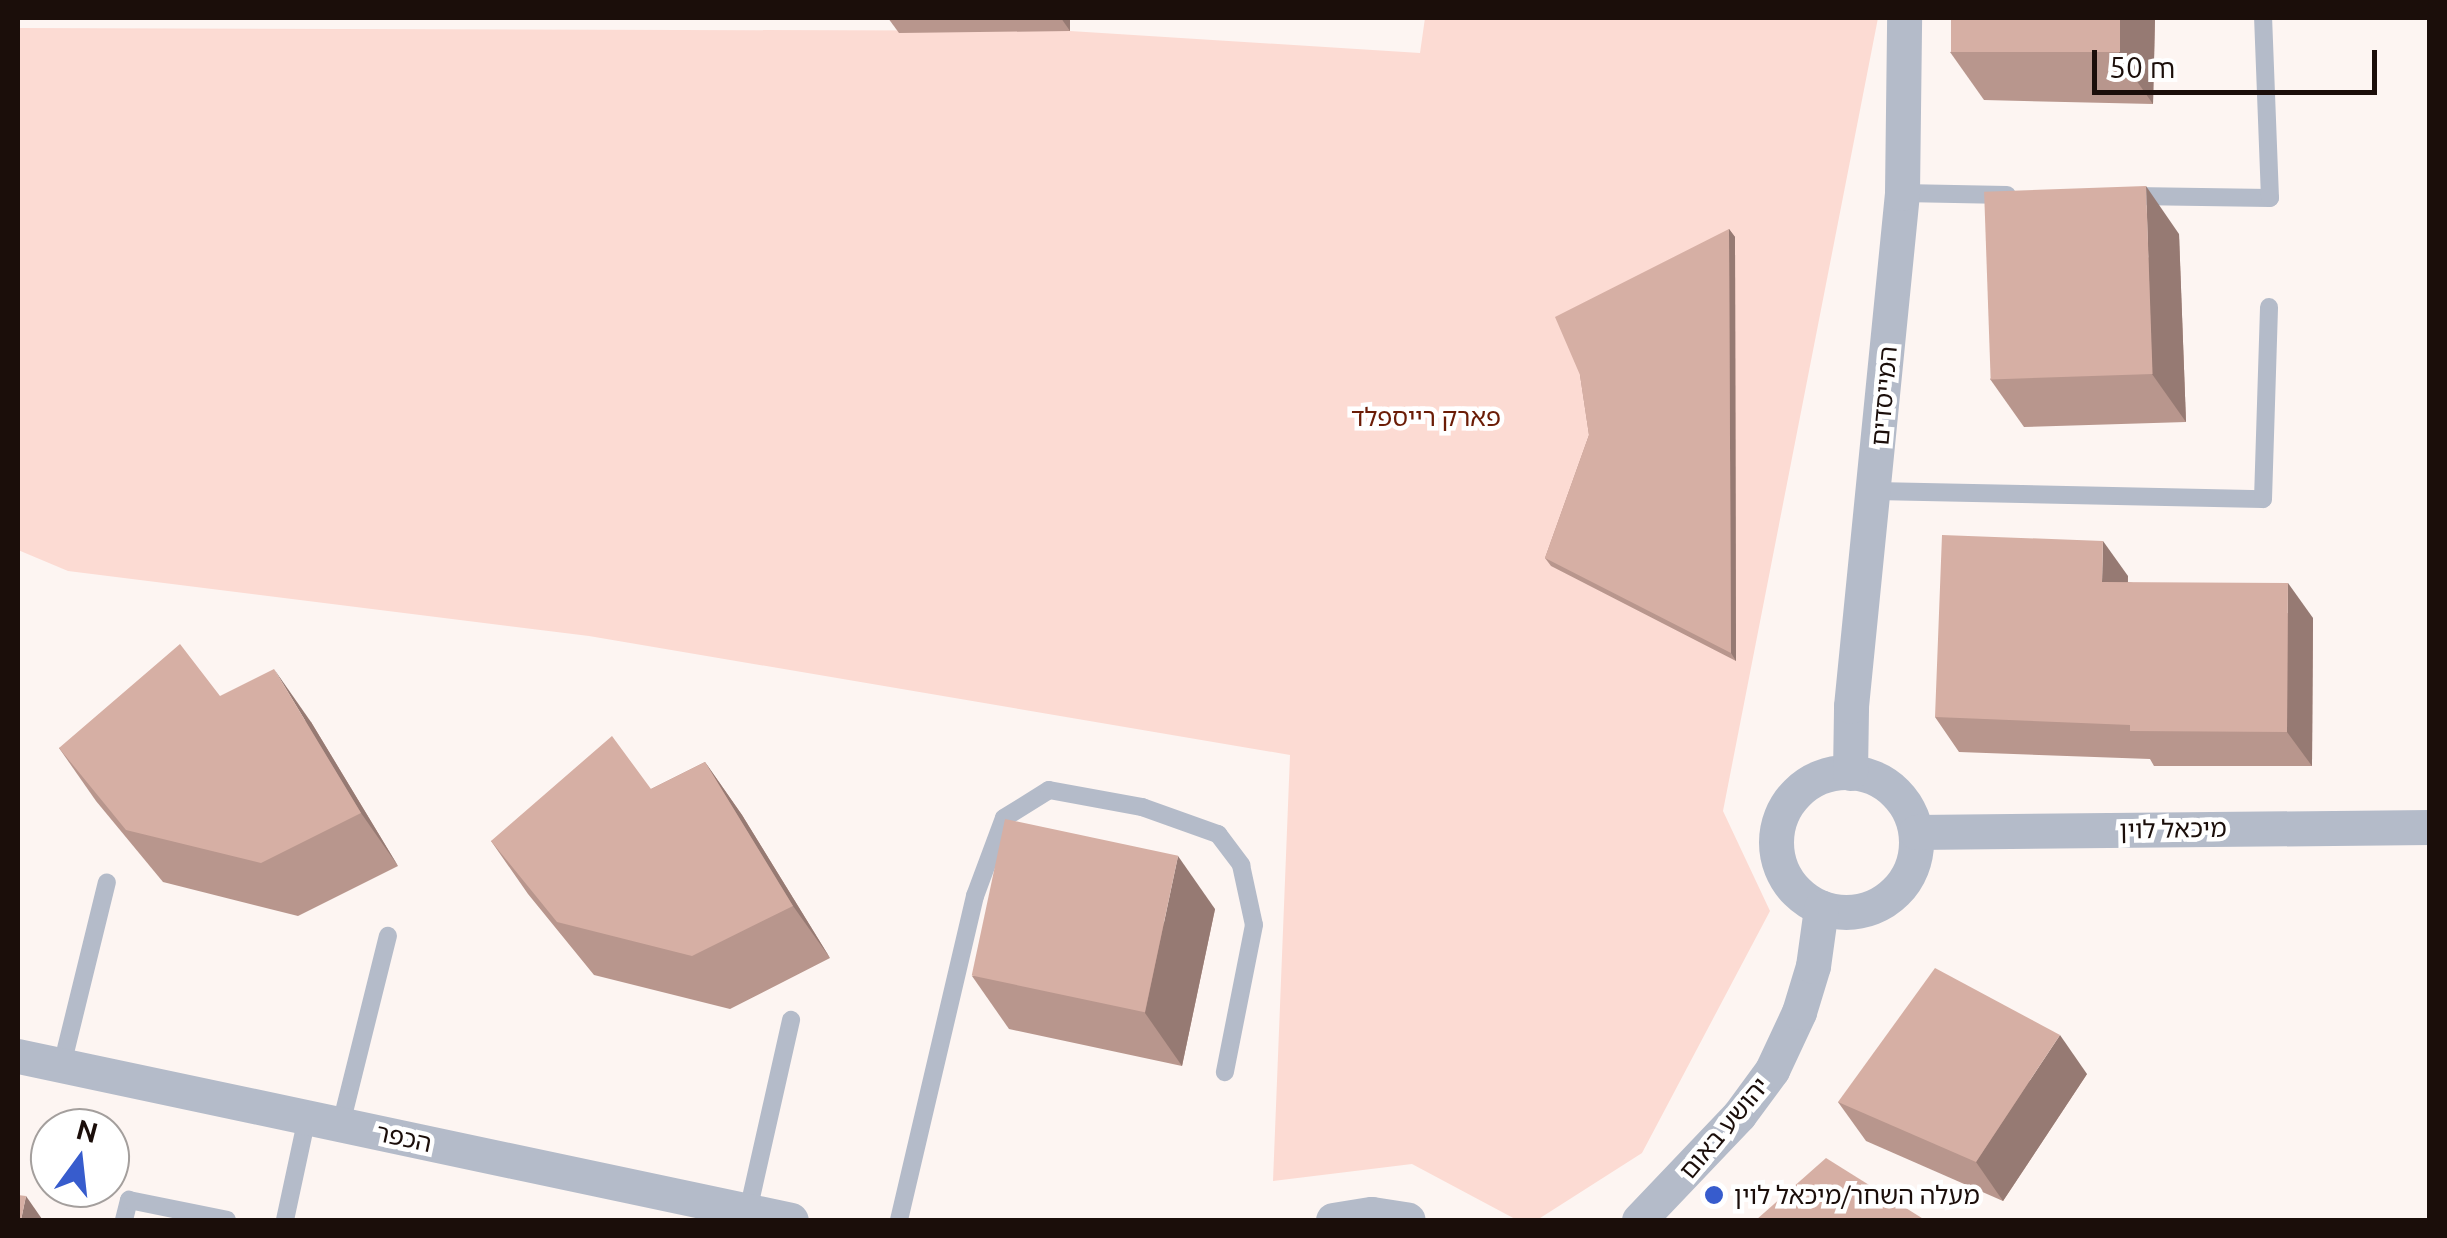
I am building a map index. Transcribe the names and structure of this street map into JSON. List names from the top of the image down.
{
  "streets": {
    "street": [
      "המייסדים",
      "מיכאל לוין",
      "יהושע באום",
      "הכפר"
    ]
  },
  "crossings": [
    ["המייסדים", "מיכאל לוין"],
    ["המייסדים", "יהושע באום"],
    ["מיכאל לוין", "יהושע באום"]
  ],
  "parks": ["פארק רייספלד"],
  "places": ["מעלה השחר/מיכאל לוין"],
  "scale_bar": "50 m",
  "north": "top"
}
